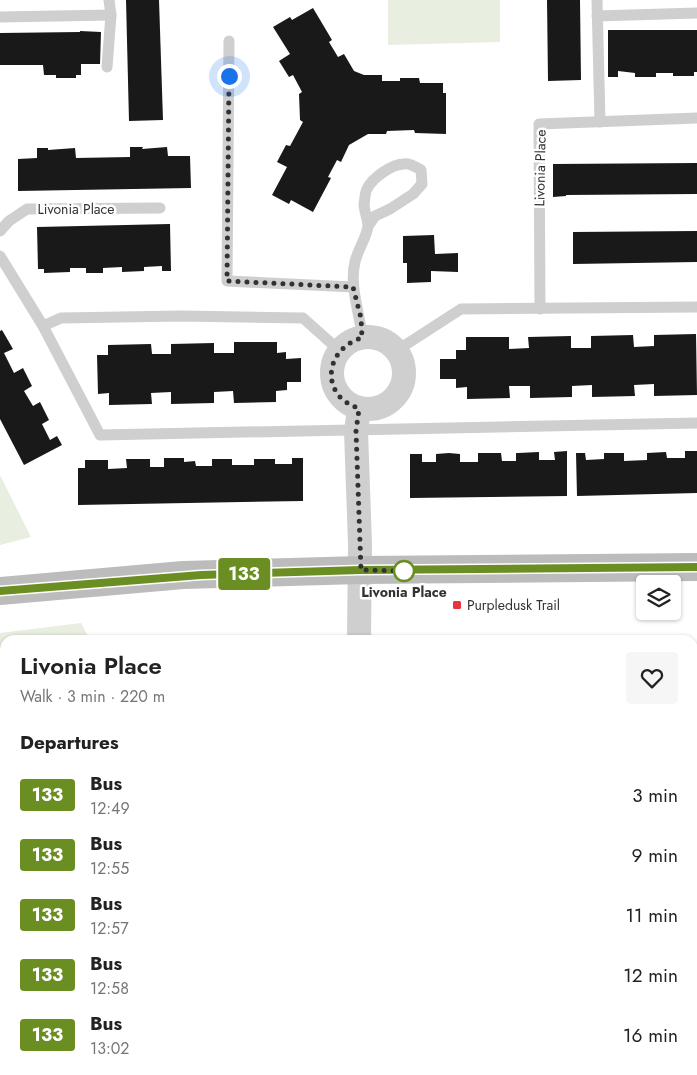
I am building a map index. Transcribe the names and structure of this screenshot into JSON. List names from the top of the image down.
{
  "streets": {
    "lane": ["Livonia Place"]
  },
  "places": {
    "other": ["Livonia Place"],
    "transit": ["Purpledusk Trail"]
  },
  "lines": ["bus line 133"],
  "page": {
    "on_map": "133",
    "heading": [
      ["Livonia Place", "Walk · 3 min · 220 m"],
      "Departures"
    ],
    "list": [
      {
        "mark": "133",
        "name": "Bus",
        "note": "12:49",
        "value": "3 min"
      },
      {
        "mark": "133",
        "name": "Bus",
        "note": "12:55",
        "value": "9 min"
      },
      {
        "mark": "133",
        "name": "Bus",
        "note": "12:57",
        "value": "11 min"
      },
      {
        "mark": "133",
        "name": "Bus",
        "note": "12:58",
        "value": "12 min"
      },
      {
        "mark": "133",
        "name": "Bus",
        "note": "13:02",
        "value": "16 min"
      }
    ]
  }
}
